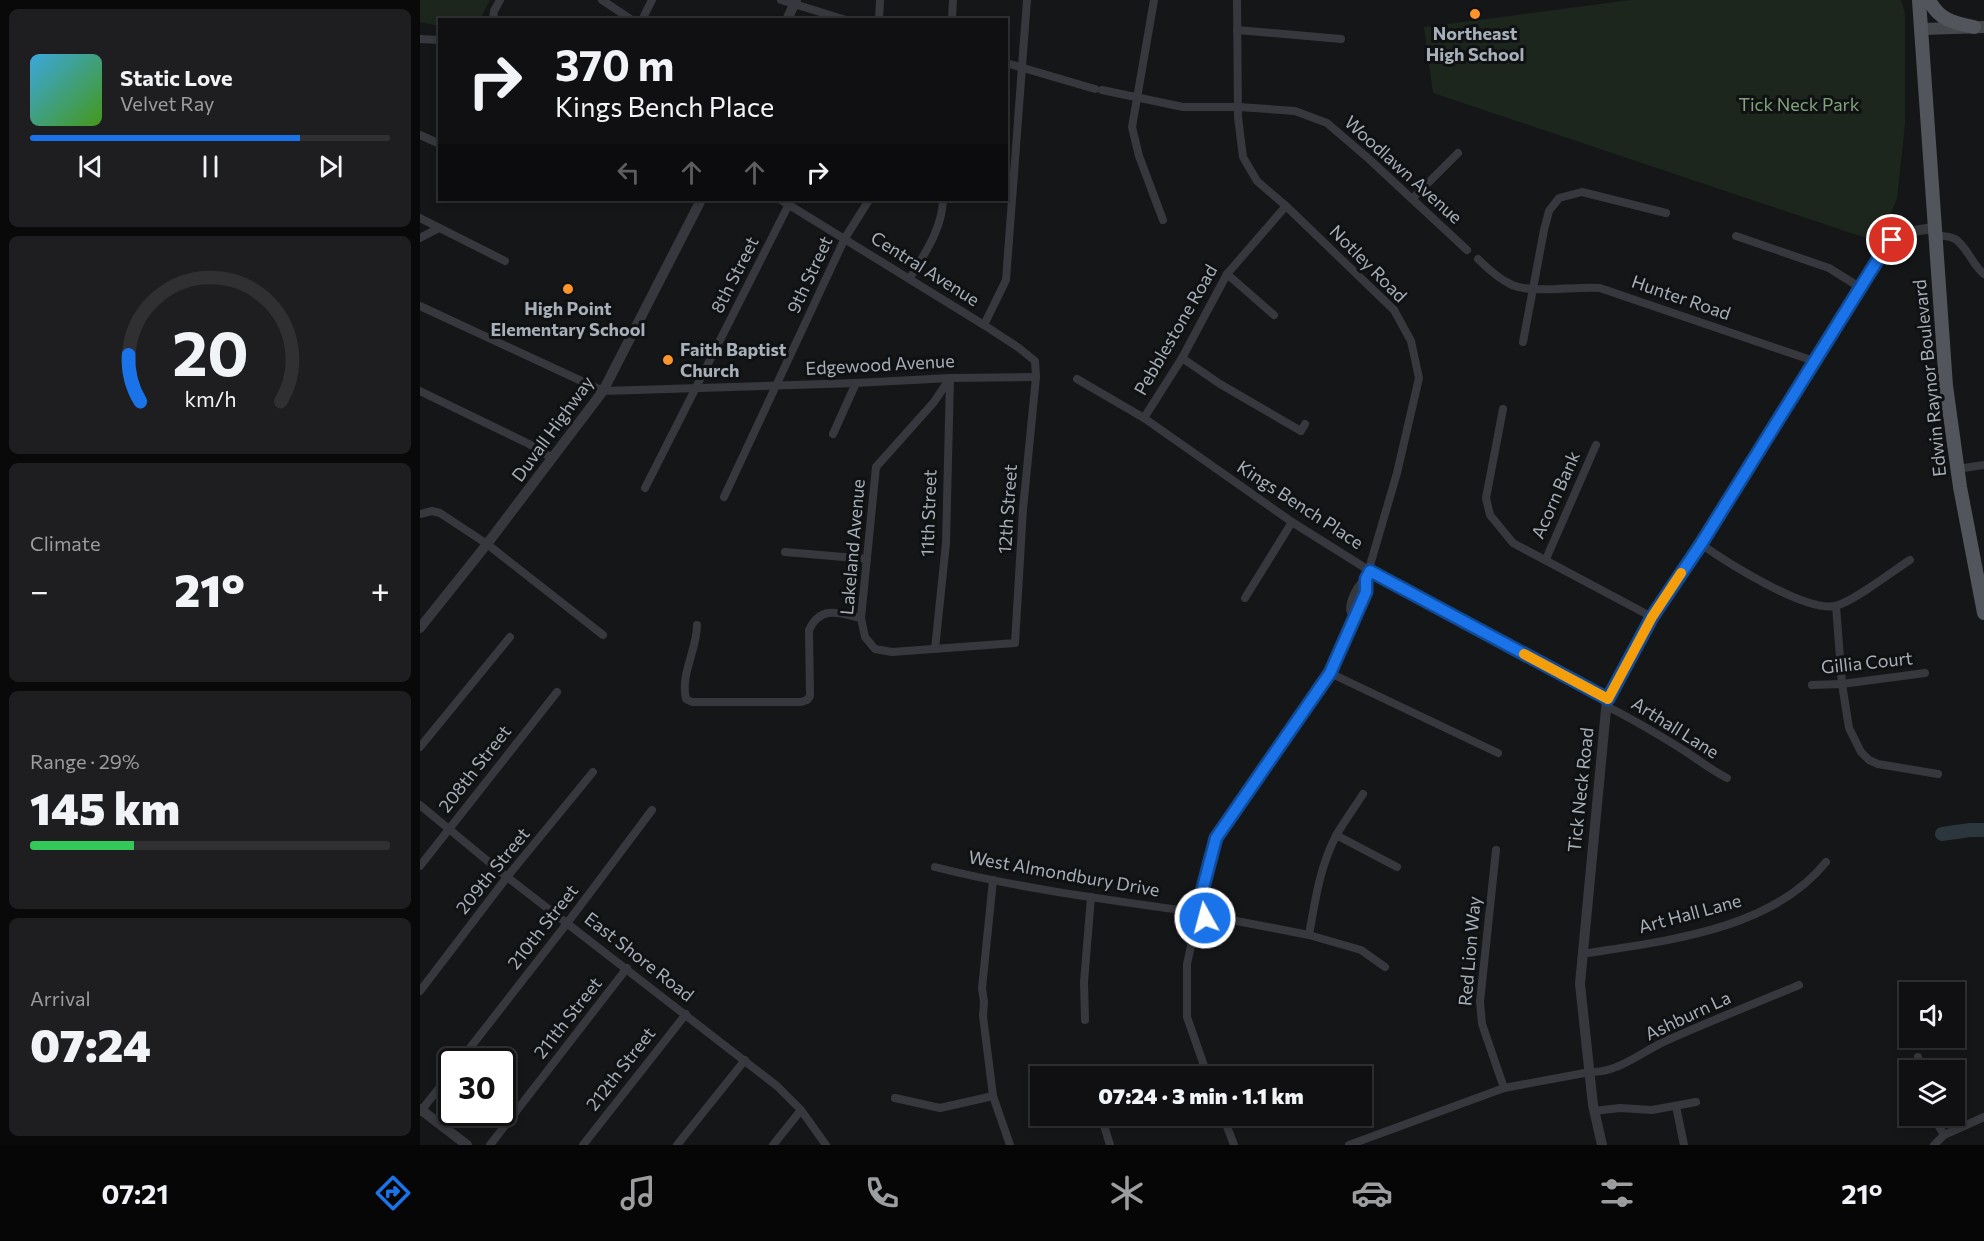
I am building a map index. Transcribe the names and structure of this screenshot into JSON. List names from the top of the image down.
{
  "streets": {
    "main road": ["Edwin Raynor Boulevard"],
    "street": [
      "Woodlawn Avenue",
      "Notley Road",
      "Central Avenue",
      "8th Street",
      "9th Street",
      "Hunter Road",
      "Pebblestone Road",
      "Edgewood Avenue",
      "Duvall Highway",
      "Acorn Bank",
      "Kings Bench Place",
      "12th Street",
      "11th Street",
      "Lakeland Avenue",
      "Gillia Court",
      "Arthall Lane",
      "208th Street",
      "Tick Neck Road",
      "209th Street",
      "West Almondbury Drive",
      "Art Hall Lane",
      "210th Street",
      "Red Lion Way",
      "East Shore Road",
      "Ashburn La",
      "211th Street",
      "212th Street"
    ]
  },
  "crossings": [
    ["Woodlawn Avenue", "Notley Road"],
    ["Notley Road", "Pebblestone Road"],
    ["Notley Road", "Kings Bench Place"],
    ["Notley Road", "West Almondbury Drive"],
    ["Central Avenue", "8th Street"],
    ["Central Avenue", "9th Street"],
    ["Central Avenue", "Edgewood Avenue"],
    ["Central Avenue", "12th Street"],
    ["8th Street", "Edgewood Avenue"],
    ["9th Street", "Edgewood Avenue"],
    ["Hunter Road", "Tick Neck Road"],
    ["Pebblestone Road", "Kings Bench Place"],
    ["Edgewood Avenue", "Duvall Highway"],
    ["Edgewood Avenue", "12th Street"],
    ["Edgewood Avenue", "11th Street"],
    ["Edgewood Avenue", "Lakeland Avenue"],
    ["Edwin Raynor Boulevard", "Tick Neck Road"],
    ["Kings Bench Place", "Arthall Lane"],
    ["Kings Bench Place", "Tick Neck Road"],
    ["12th Street", "11th Street"],
    ["12th Street", "Lakeland Avenue"],
    ["11th Street", "Lakeland Avenue"],
    ["Arthall Lane", "Tick Neck Road"],
    ["208th Street", "East Shore Road"],
    ["Tick Neck Road", "Art Hall Lane"],
    ["Tick Neck Road", "Ashburn La"],
    ["209th Street", "East Shore Road"],
    ["210th Street", "East Shore Road"],
    ["Red Lion Way", "Ashburn La"],
    ["East Shore Road", "211th Street"],
    ["East Shore Road", "212th Street"]
  ],
  "parks": ["Tick Neck Park"],
  "places": ["Northeast High School", "High Point Elementary School", "Faith Baptist Church"],
  "page": {
    "turn": ["370 m", "Kings Bench Place"],
    "song": ["Static Love", "Velvet Ray"],
    "tile": [
      "Climate",
      ["Range · 29%", "145 km"],
      ["Arrival", "07:24"]
    ],
    "heat": ["−", "21°", "+"],
    "limit": "30",
    "trip": "07:24 · 3 min · 1.1 km",
    "tabs": ["07:21", "21°"],
    "gauge": ["20", "km/h"]
  }
}
